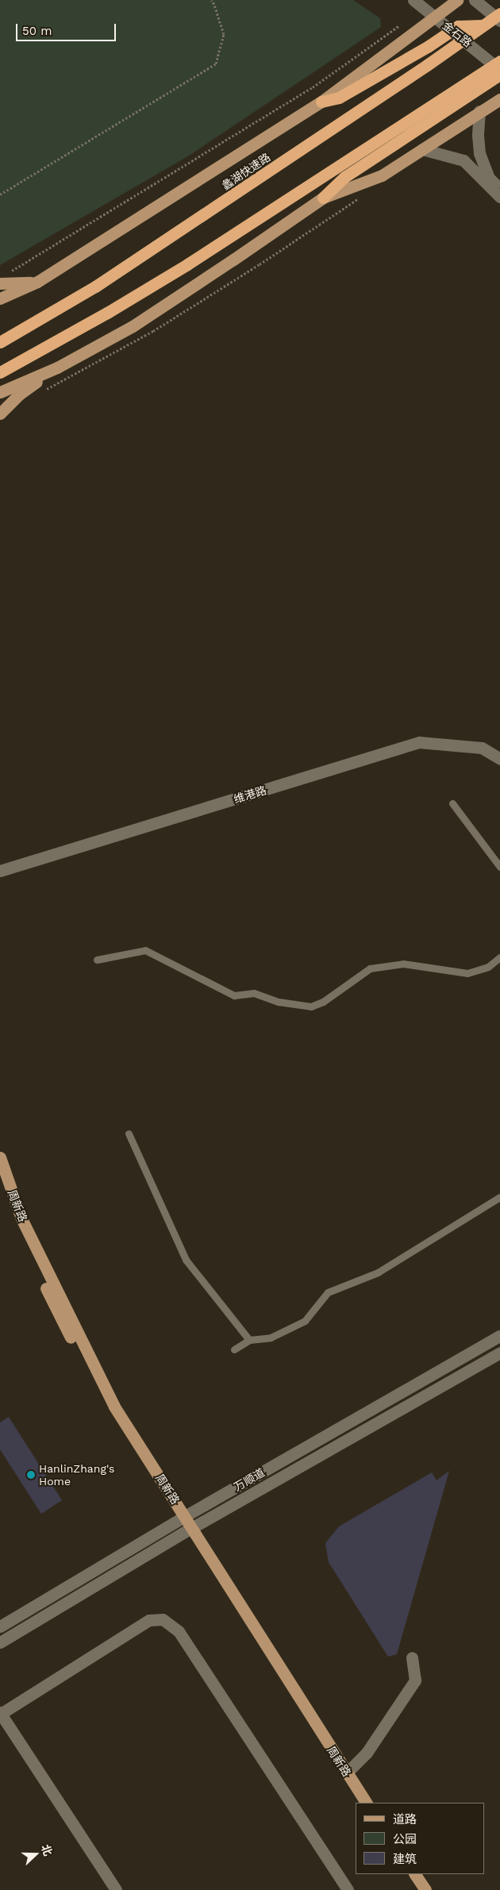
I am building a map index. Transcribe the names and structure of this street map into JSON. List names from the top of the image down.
{
  "streets": {
    "highway": ["蠡湖快速路"],
    "main road": ["周新路"],
    "street": ["金石路", "维港路", "万顺道"]
  },
  "crossings": [
    ["周新路", "万顺道"]
  ],
  "places": ["HanlinZhang's Home"],
  "legend": ["道路", "公园", "建筑"],
  "scale_bar": "50 m",
  "north": "right"
}
